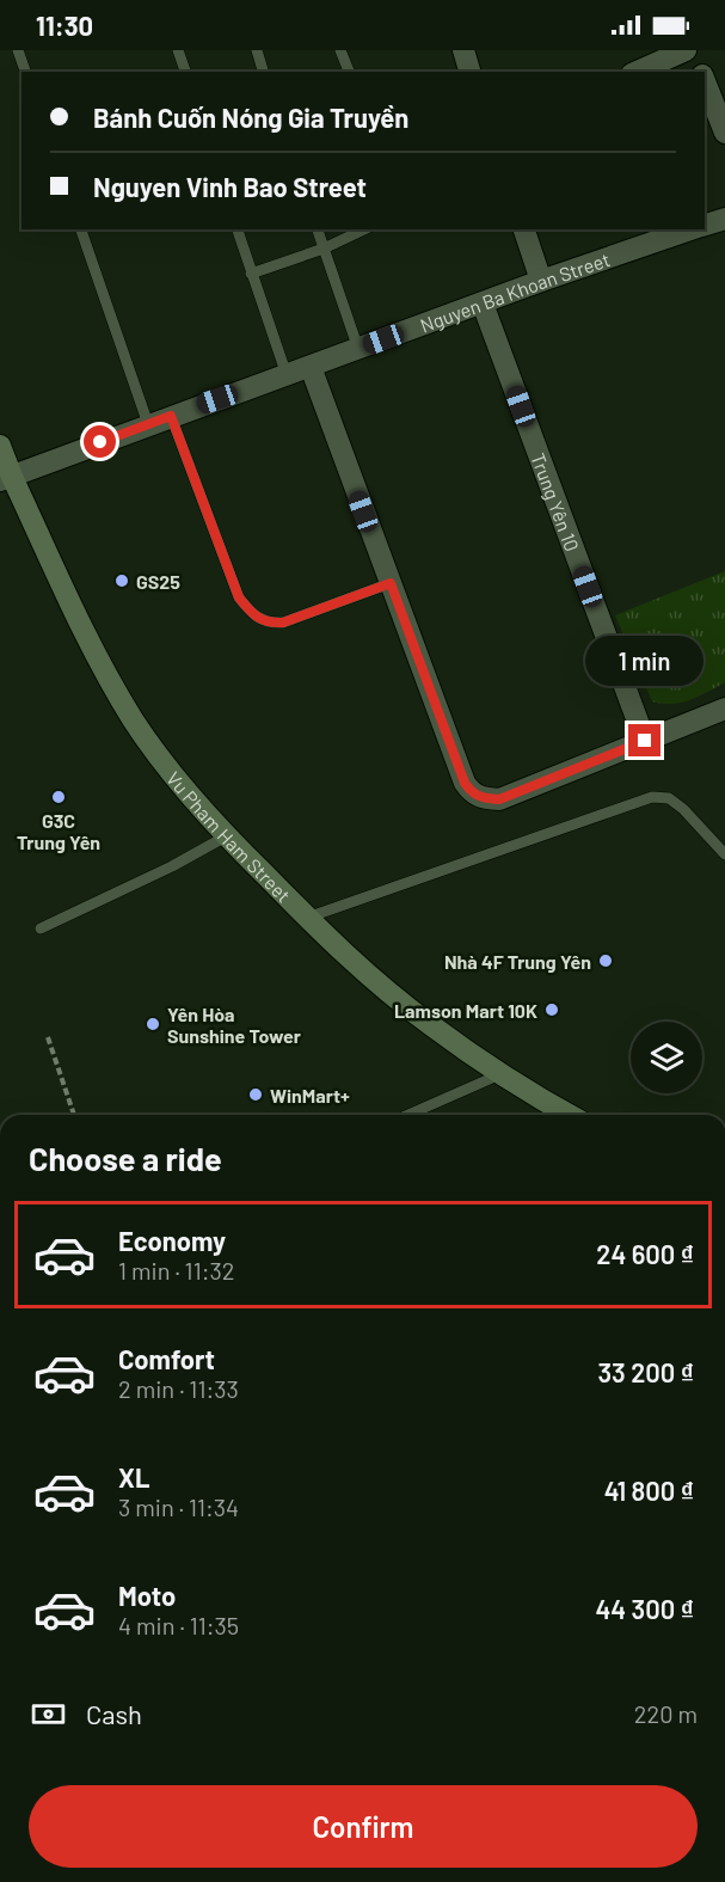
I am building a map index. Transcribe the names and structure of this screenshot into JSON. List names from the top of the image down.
{
  "streets": {
    "street": ["Nguyen Ba Khoan Street", "Trung Yên 10", "Vu Pham Ham Street"]
  },
  "crossings": [
    ["Nguyen Ba Khoan Street", "Trung Yên 10"],
    ["Nguyen Ba Khoan Street", "Vu Pham Ham Street"]
  ],
  "places": [
    "GS25",
    "G3C Trung Yên",
    "Nhà 4F Trung Yên",
    "Lamson Mart 10K",
    "Yên Hòa Sunshine Tower",
    "WinMart+"
  ],
  "page": {
    "status": "11:30",
    "banner": ["Bánh Cuốn Nóng Gia Truyền", "Nguyen Vinh Bao Street"],
    "bubble": "1 min",
    "heading": "Choose a ride",
    "list": [
      {
        "name": "Economy",
        "note": "1 min · 11:32",
        "value": "24 600 ₫"
      },
      {
        "name": "Comfort",
        "note": "2 min · 11:33",
        "value": "33 200 ₫"
      },
      {
        "name": "XL",
        "note": "3 min · 11:34",
        "value": "41 800 ₫"
      },
      {
        "name": "Moto",
        "note": "4 min · 11:35",
        "value": "44 300 ₫"
      }
    ],
    "pay": ["Cash", "220 m"],
    "buttons": "Confirm"
  }
}
